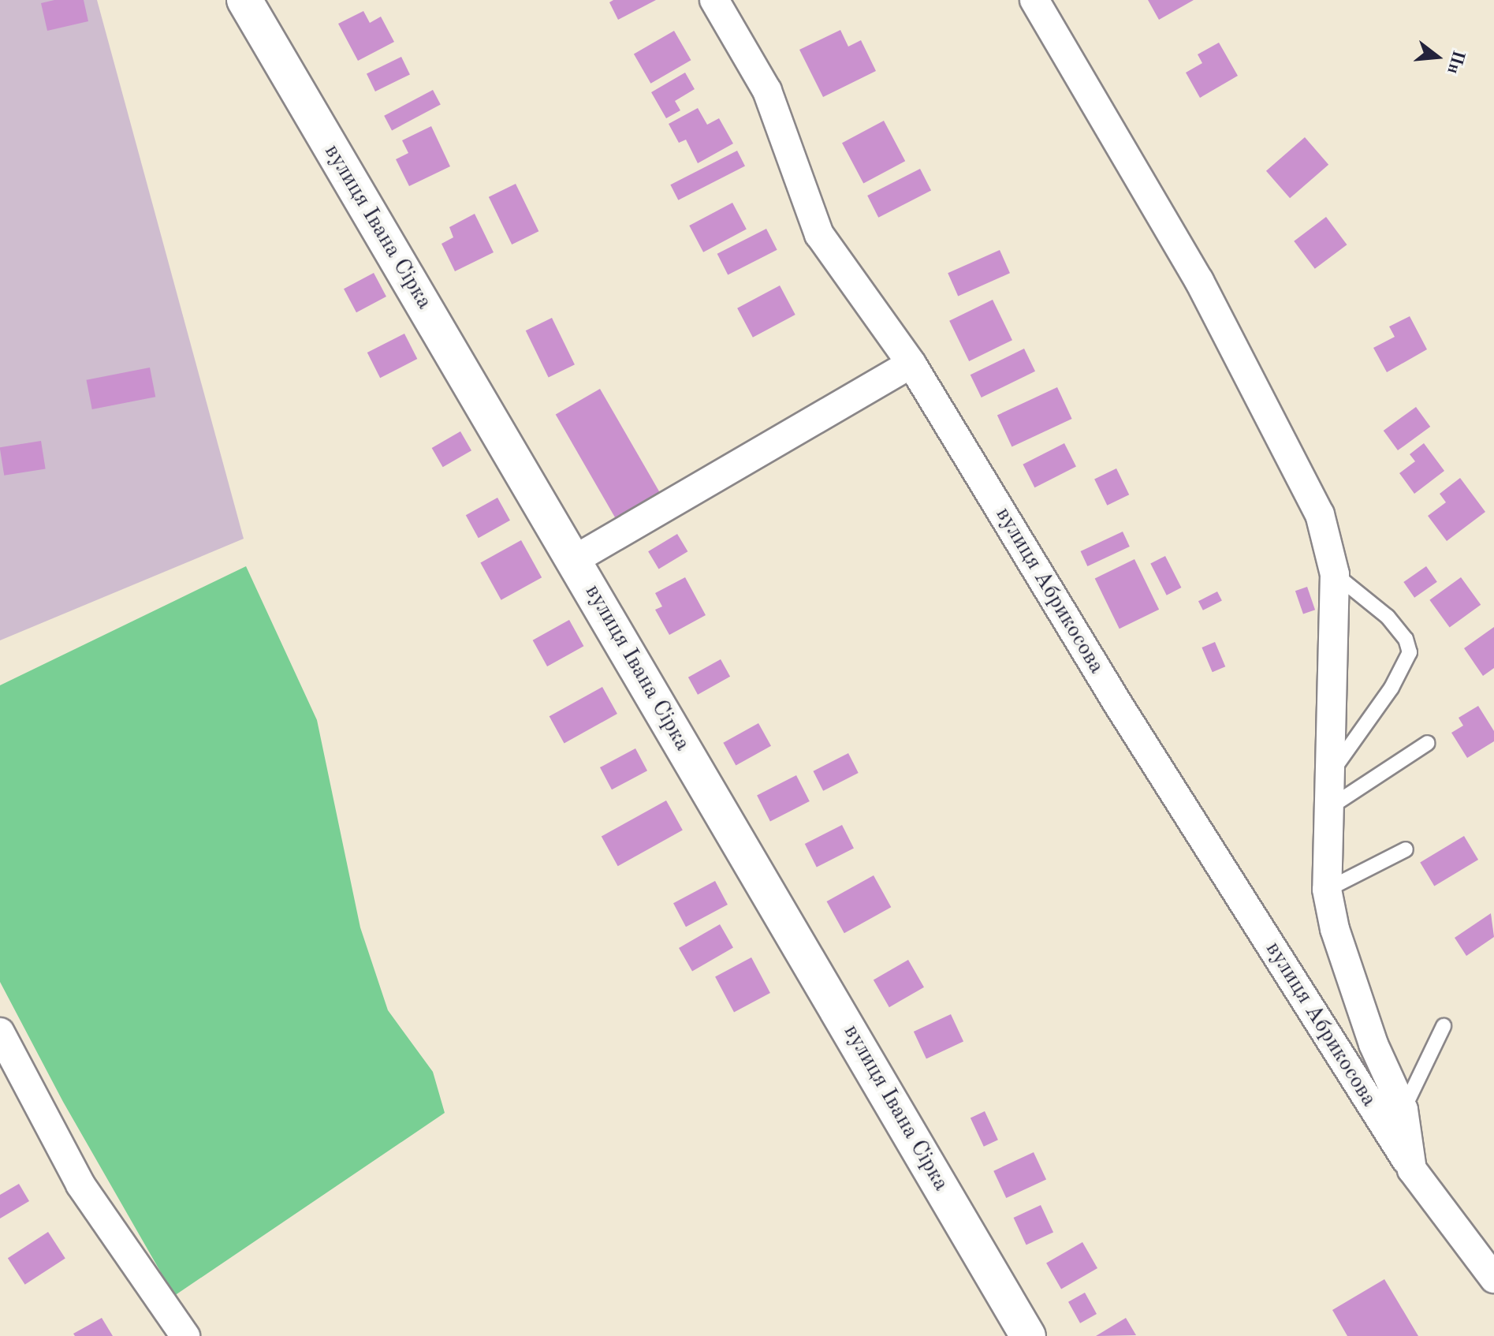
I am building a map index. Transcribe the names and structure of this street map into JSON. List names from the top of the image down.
{
  "streets": {
    "street": ["вулиця Івана Сірка", "вулиця Абрикосова"]
  },
  "north": "right"
}
